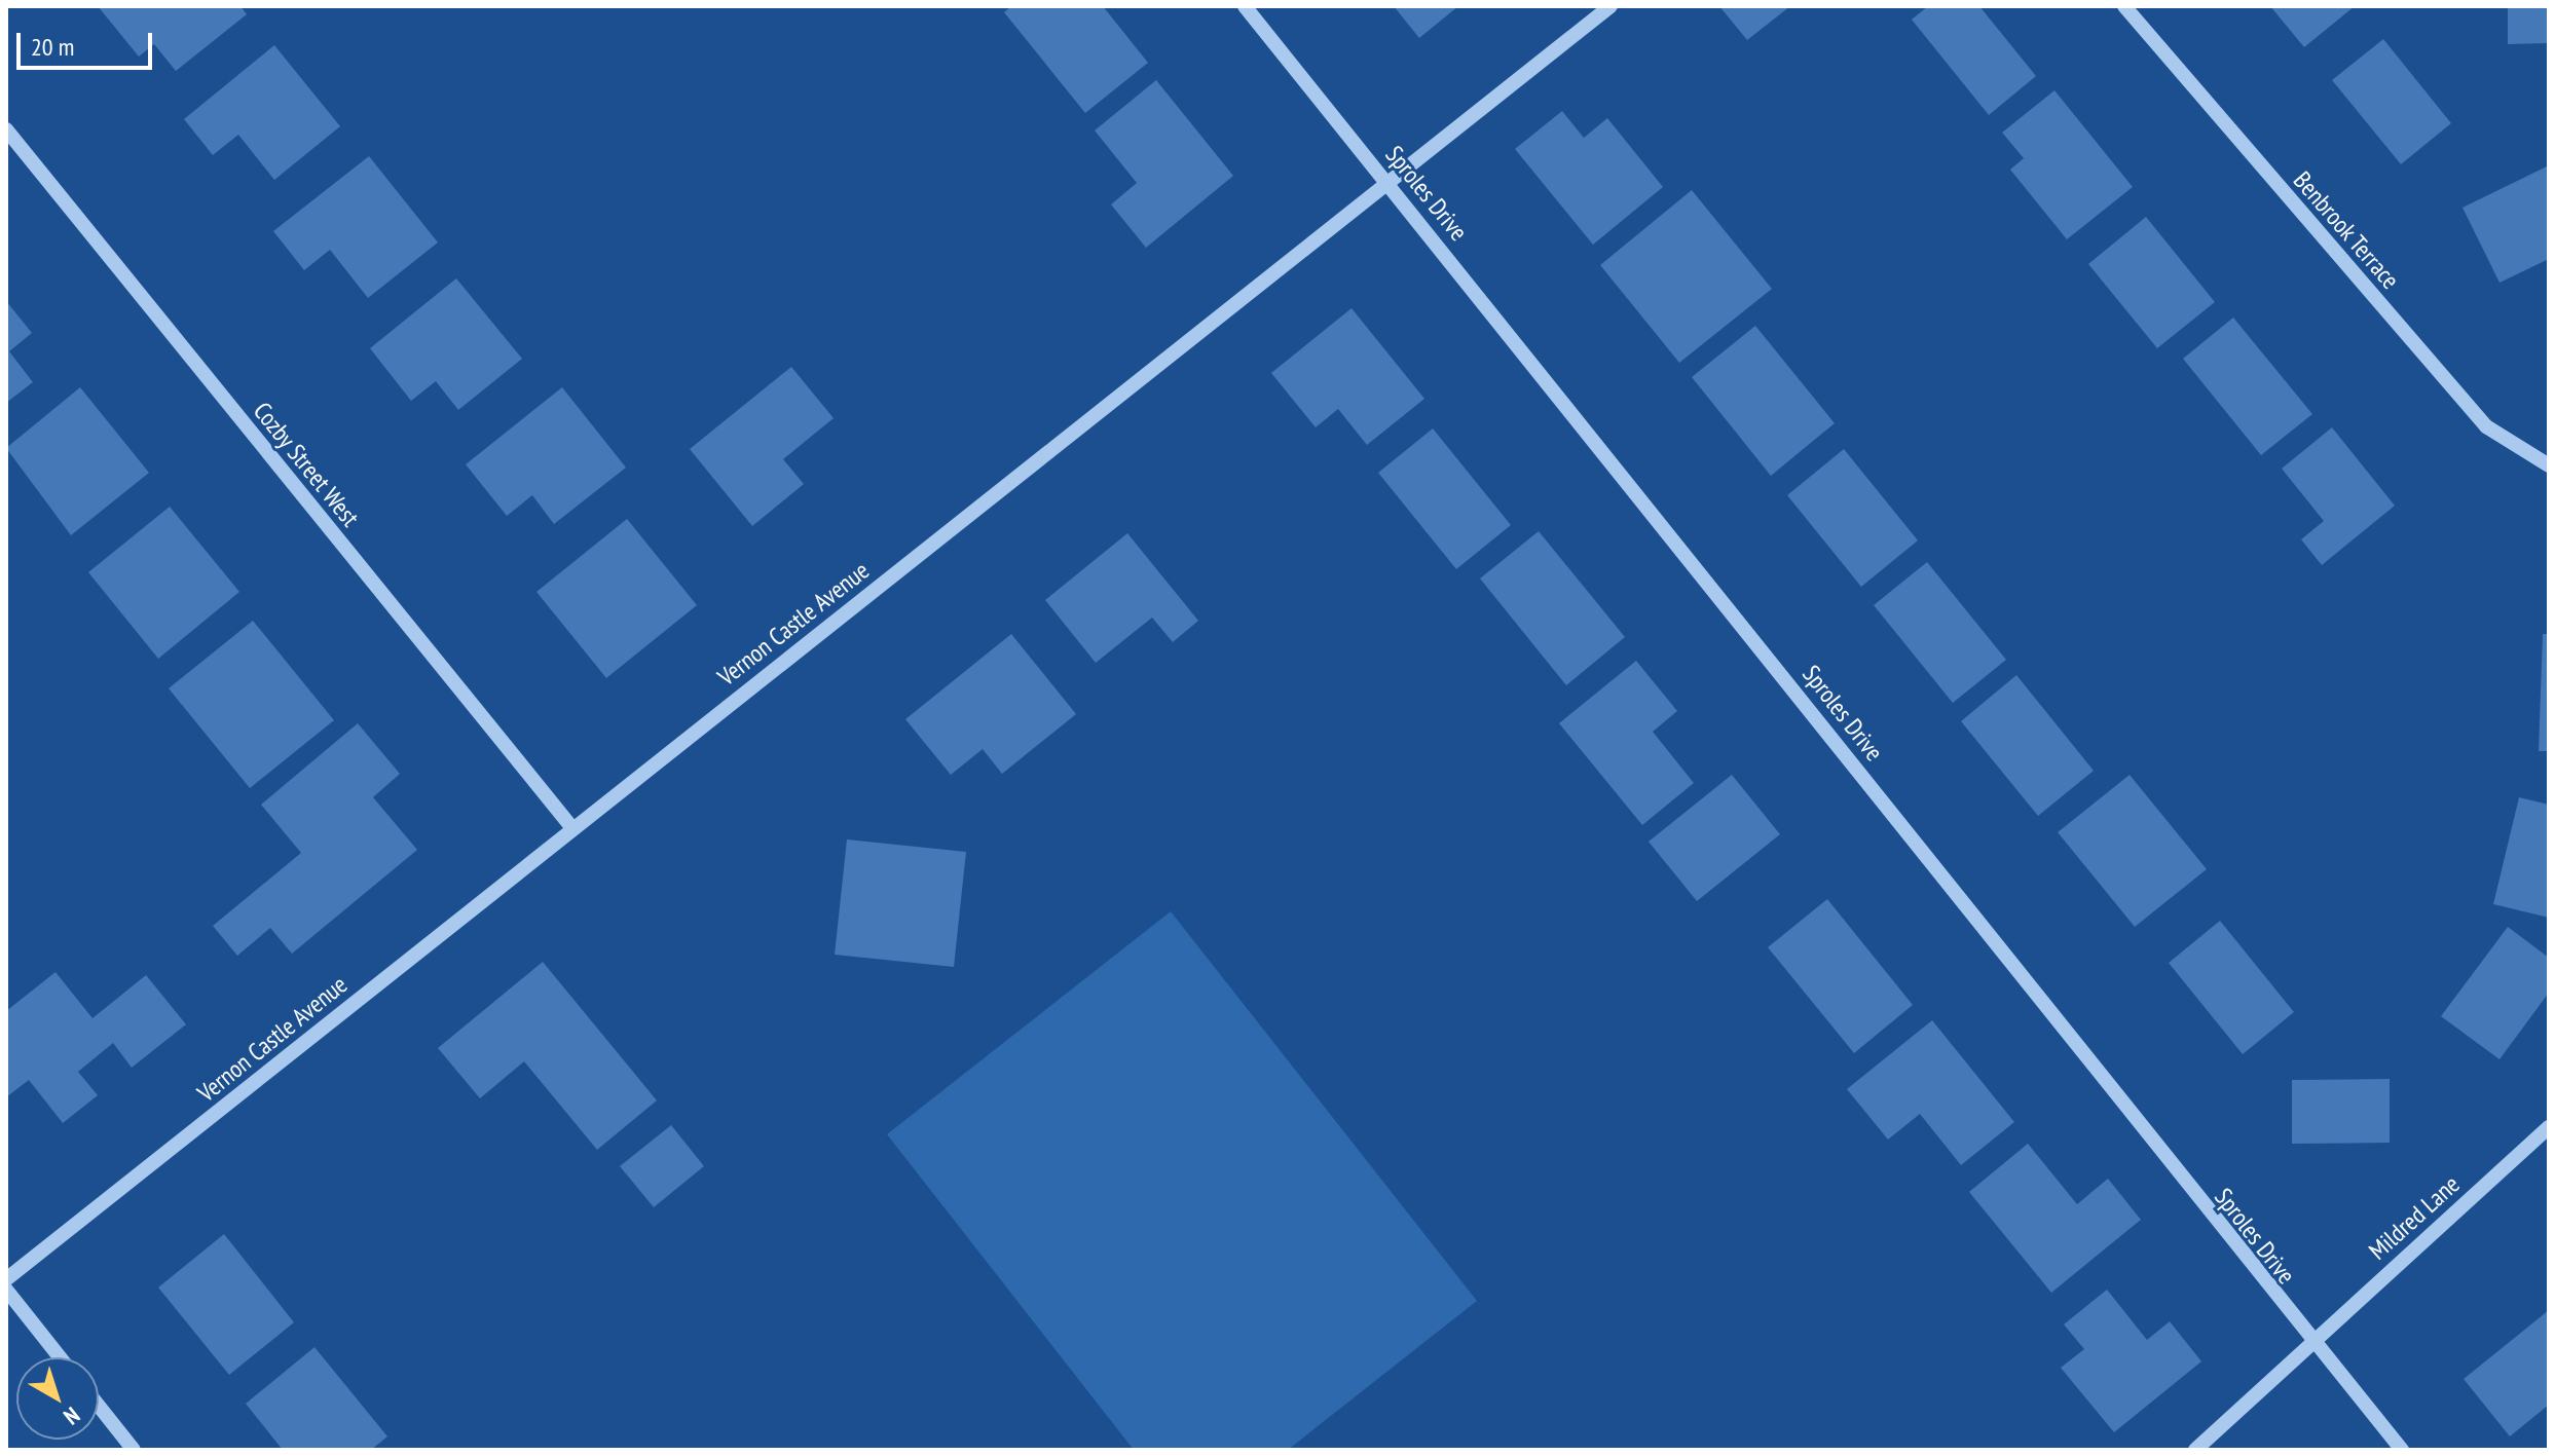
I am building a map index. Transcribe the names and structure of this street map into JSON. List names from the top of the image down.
{
  "streets": {
    "street": [
      "Sproles Drive",
      "Benbrook Terrace",
      "Cozby Street West",
      "Vernon Castle Avenue",
      "Mildred Lane"
    ]
  },
  "crossings": [
    ["Sproles Drive", "Vernon Castle Avenue"],
    ["Sproles Drive", "Mildred Lane"],
    ["Cozby Street West", "Vernon Castle Avenue"]
  ],
  "scale_bar": "20 m",
  "north": "bottom right"
}
